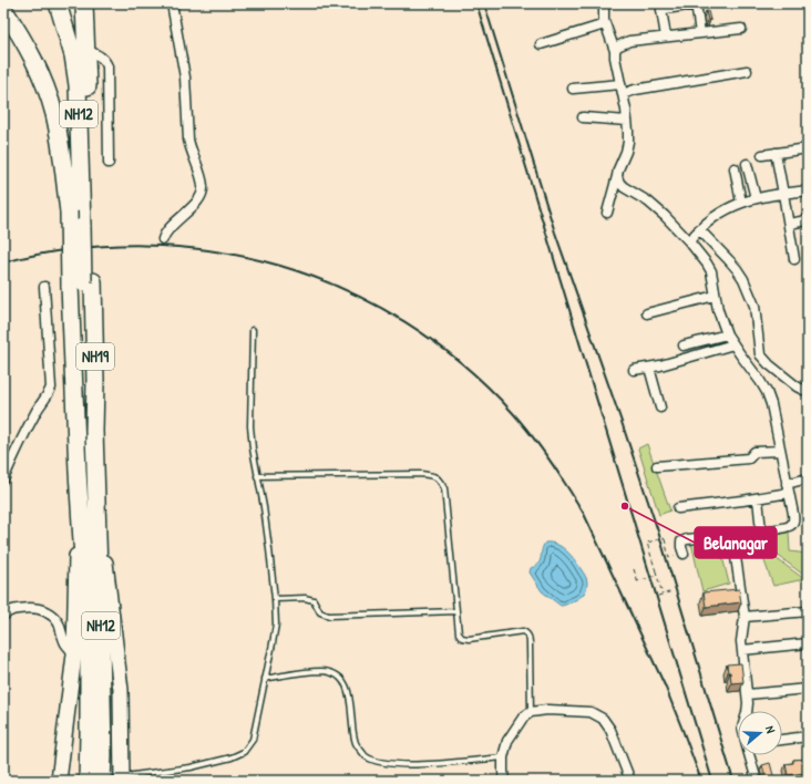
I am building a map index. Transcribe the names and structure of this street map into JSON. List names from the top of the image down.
{
  "streets": {
    "highway": ["NH12", "NH19"]
  },
  "crossings": [
    ["NH12", "NH19"]
  ],
  "places": ["Belanagar"],
  "north": "right"
}
